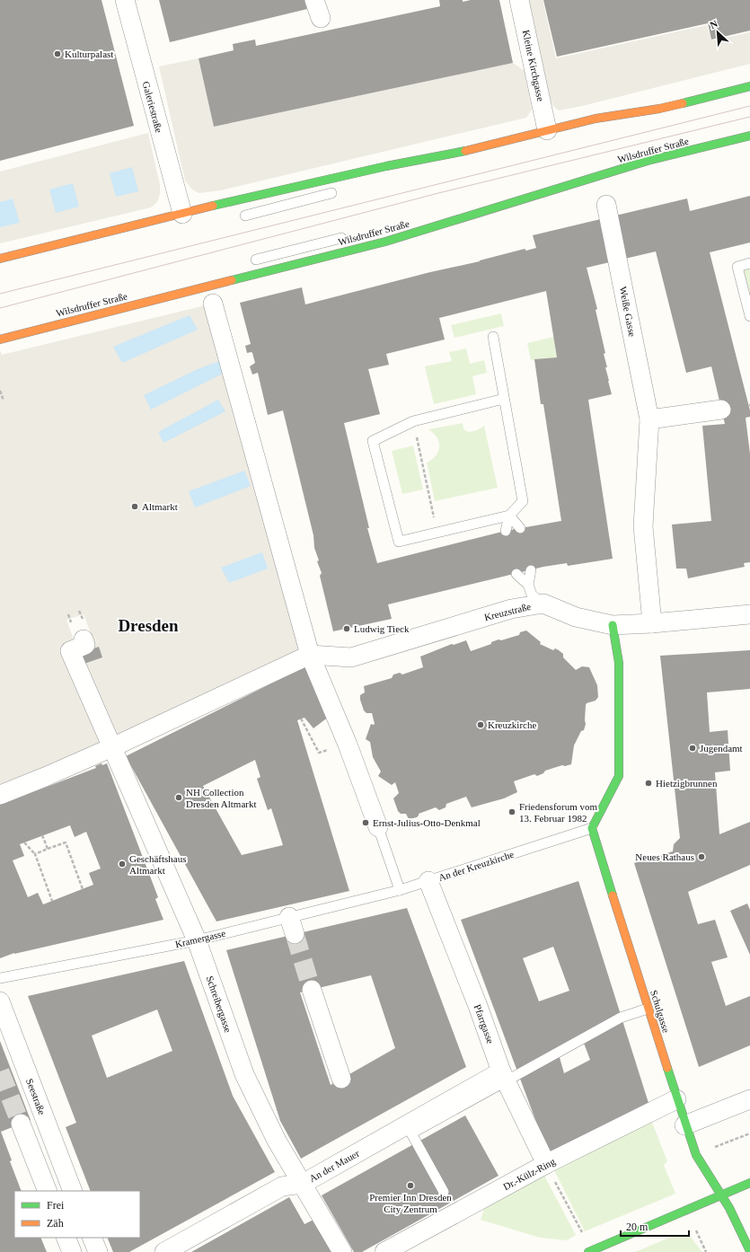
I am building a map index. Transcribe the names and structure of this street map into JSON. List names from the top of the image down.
{
  "streets": {
    "street": [
      "Kleine Kirchgasse",
      "Galeriestraße",
      "Wilsdruffer Straße",
      "Weiße Gasse",
      "Kreuzstraße",
      "Schreibergasse",
      "Schulgasse",
      "Pfarrgasse",
      "Seestraße",
      "An der Mauer",
      "Dr.-Külz-Ring"
    ],
    "lane": ["An der Kreuzkirche", "Kramergasse"]
  },
  "crossings": [
    ["Weiße Gasse", "Kreuzstraße"],
    ["An der Kreuzkirche", "Kramergasse"],
    ["An der Kreuzkirche", "Schulgasse"],
    ["An der Kreuzkirche", "Pfarrgasse"],
    ["Kramergasse", "Schreibergasse"],
    ["Schreibergasse", "An der Mauer"],
    ["Schulgasse", "Dr.-Külz-Ring"],
    ["Pfarrgasse", "An der Mauer"],
    ["Pfarrgasse", "Dr.-Külz-Ring"]
  ],
  "districts": ["Dresden"],
  "places": [
    "Kulturpalast",
    "Altmarkt",
    "Ludwig Tieck",
    "Kreuzkirche",
    "Jugendamt",
    "Hietzigbrunnen",
    "NH Collection Dresden Altmarkt",
    "Friedensforum vom 13. Februar 1982",
    "Ernst-Julius-Otto-Denkmal",
    "Neues Rathaus",
    "Geschäftshaus Altmarkt",
    "Premier Inn Dresden City Zentrum"
  ],
  "legend": ["Frei", "Zäh"],
  "scale_bar": "20 m",
  "north": "top left"
}
